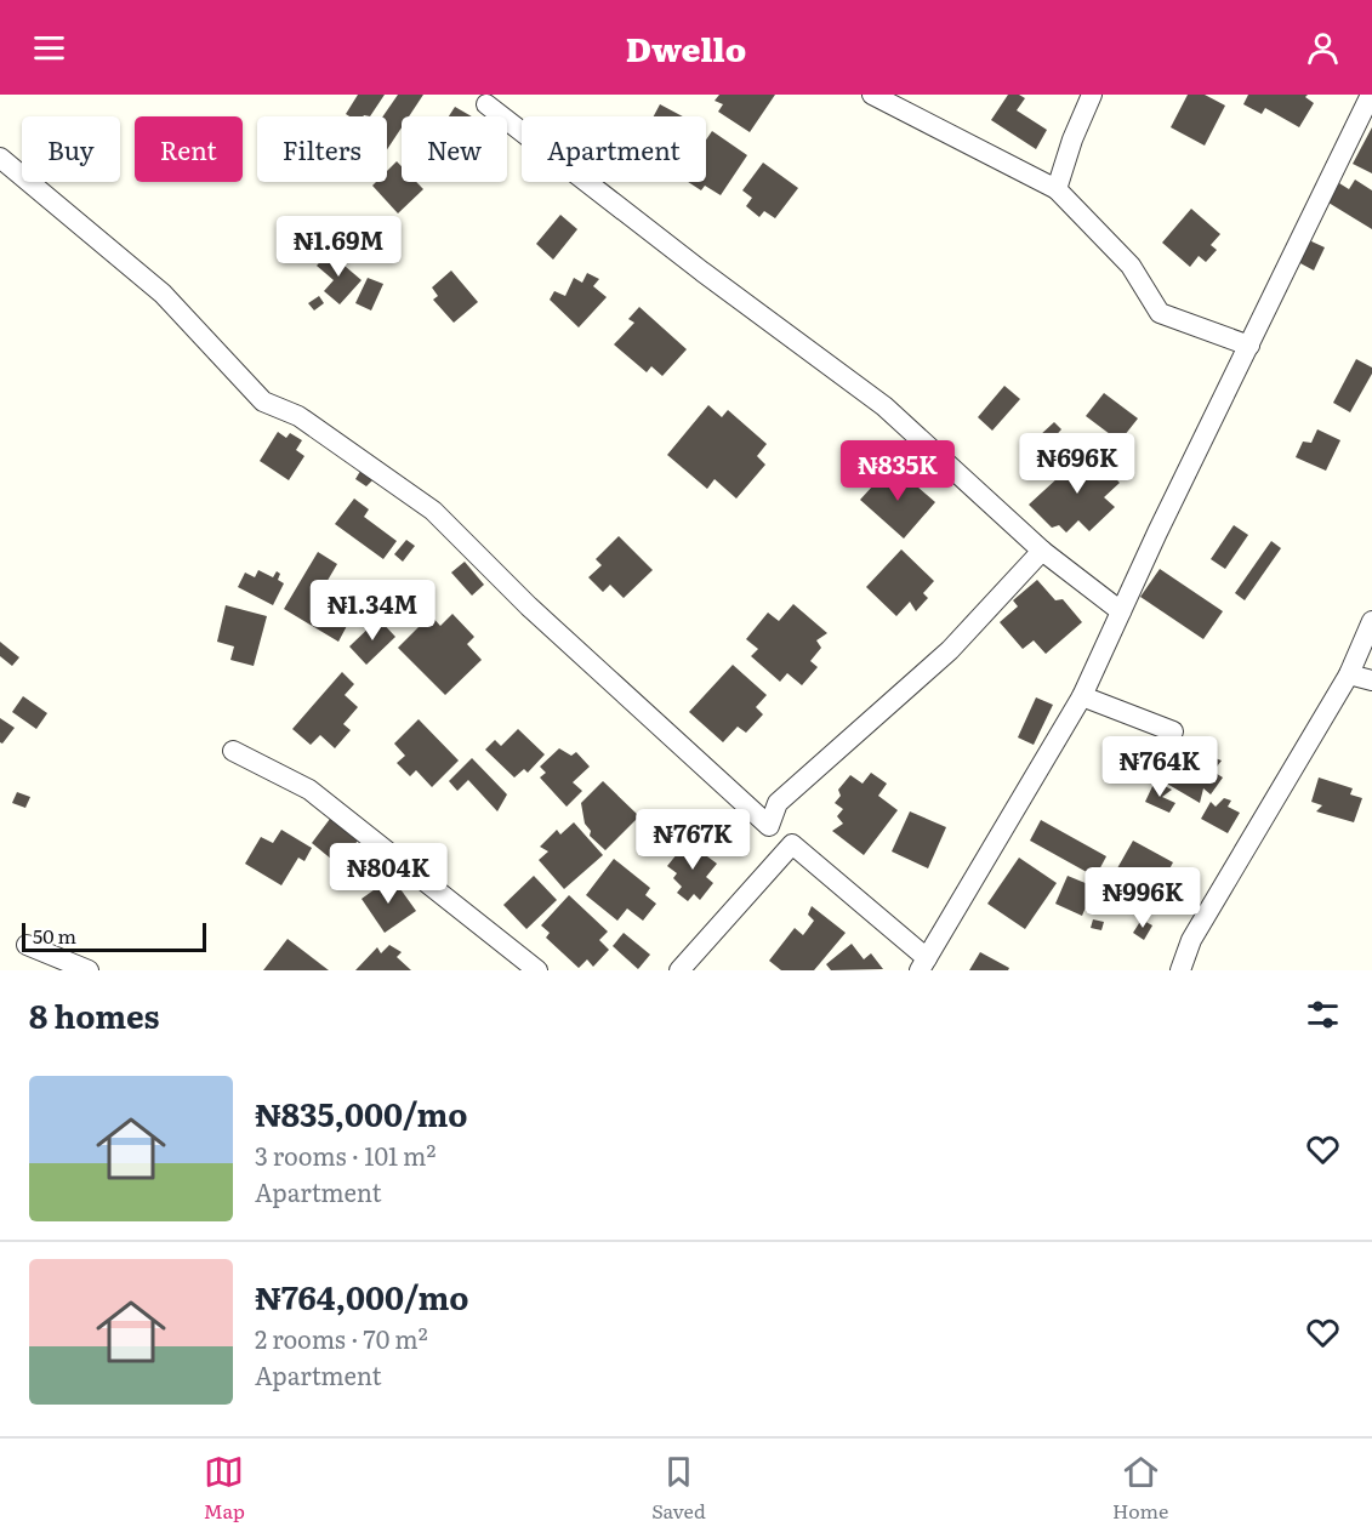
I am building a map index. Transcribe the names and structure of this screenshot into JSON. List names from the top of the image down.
{
  "scale_bar": "50 m",
  "page": {
    "header": "Dwello",
    "chip": [
      "Buy",
      "Rent",
      "Filters",
      "New",
      "Apartment"
    ],
    "price": [
      "₦1.69M",
      "₦696K",
      "₦835K",
      "₦1.34M",
      "₦764K",
      "₦767K",
      "₦804K",
      "₦996K"
    ],
    "scale": "50 m",
    "heading": "8 homes",
    "list": [
      {
        "name": "₦835,000/mo",
        "note": "3 rooms · 101 m² · Apartment"
      },
      {
        "name": "₦764,000/mo",
        "note": "2 rooms · 70 m² · Apartment"
      }
    ],
    "tabs": ["Map", "Saved", "Home"]
  }
}
